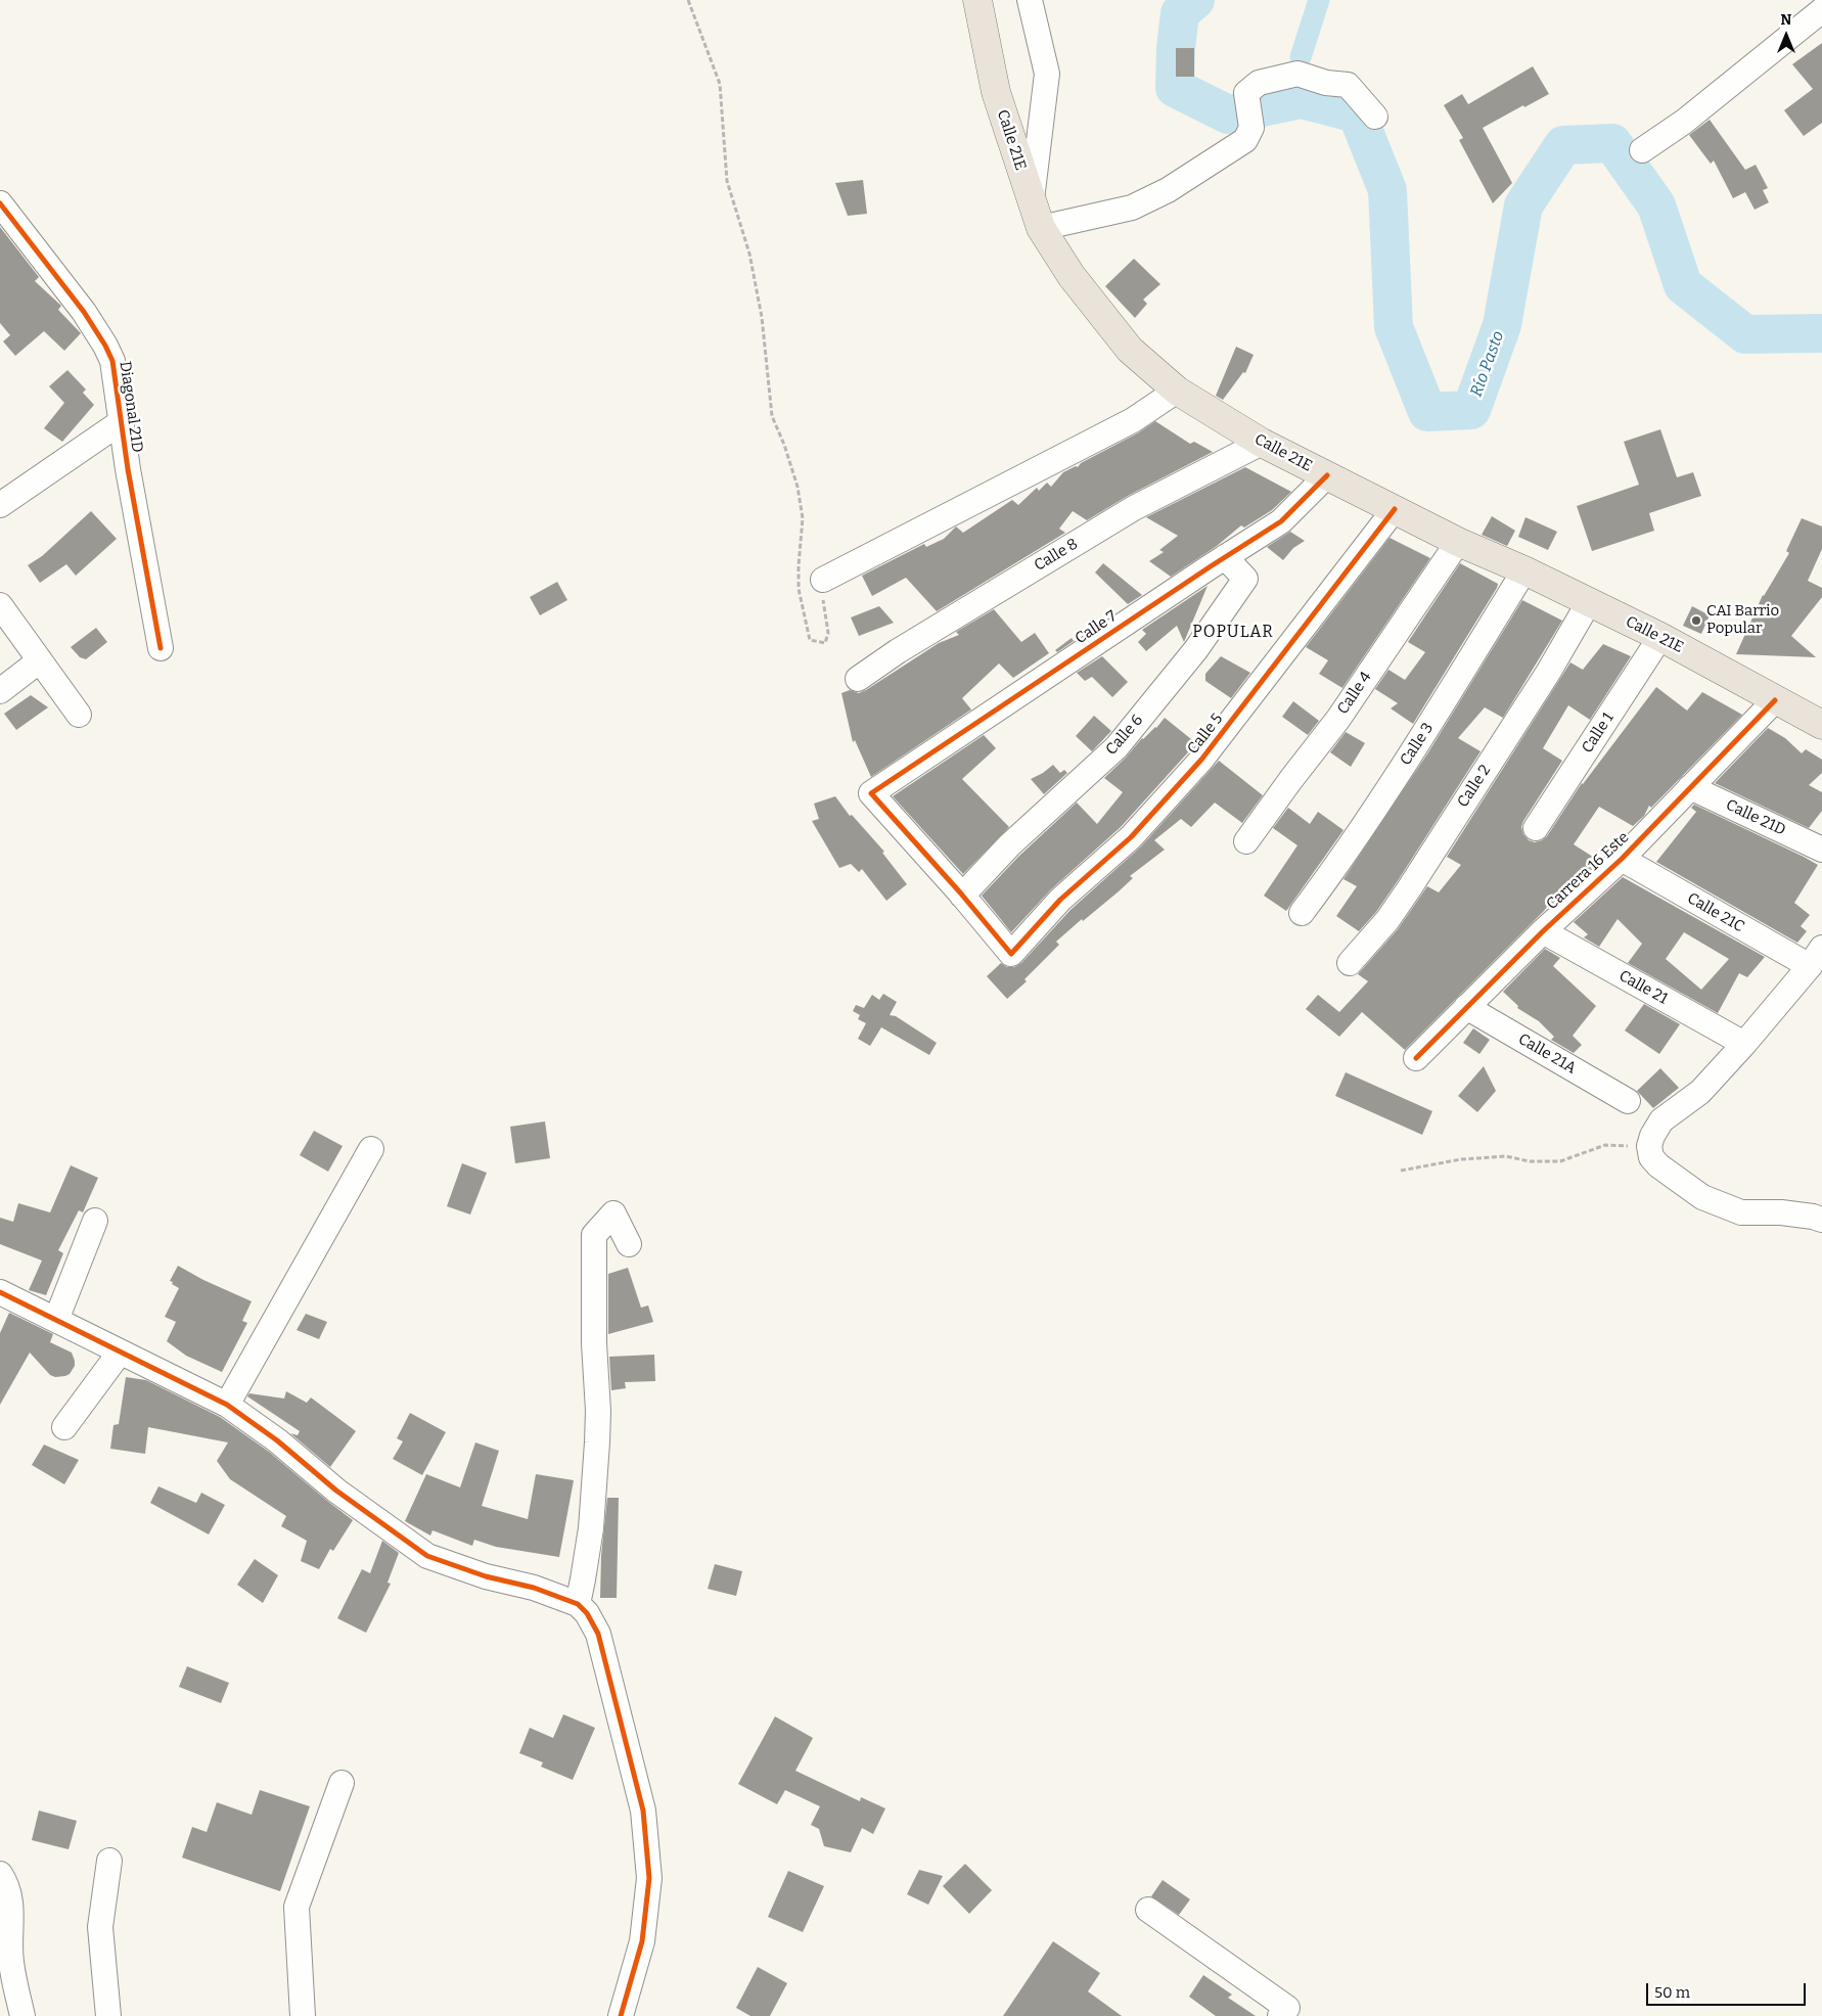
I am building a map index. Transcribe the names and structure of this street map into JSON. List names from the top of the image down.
{
  "streets": {
    "main road": ["Calle 21E"],
    "street": [
      "Diagonal 21D",
      "Calle 8",
      "Calle 7",
      "Calle 4",
      "Calle 1",
      "Calle 5",
      "Calle 6",
      "Calle 3",
      "Calle 2",
      "Calle 21D",
      "Carrera 16 Este",
      "Calle 21C",
      "Calle 21",
      "Calle 21A"
    ]
  },
  "crossings": [
    ["Calle 21E", "Calle 8"],
    ["Calle 21E", "Calle 7"],
    ["Calle 21E", "Calle 4"],
    ["Calle 21E", "Calle 1"],
    ["Calle 21E", "Calle 5"],
    ["Calle 21E", "Calle 3"],
    ["Calle 21E", "Calle 2"],
    ["Calle 21E", "Carrera 16 Este"],
    ["Calle 7", "Calle 5"],
    ["Calle 7", "Calle 6"],
    ["Calle 5", "Calle 6"],
    ["Calle 21D", "Carrera 16 Este"],
    ["Carrera 16 Este", "Calle 21C"],
    ["Carrera 16 Este", "Calle 21"],
    ["Carrera 16 Este", "Calle 21A"]
  ],
  "districts": ["POPULAR"],
  "water": ["Río Pasto"],
  "places": ["CAI Barrio Popular"],
  "scale_bar": "50 m",
  "north": "top"
}
